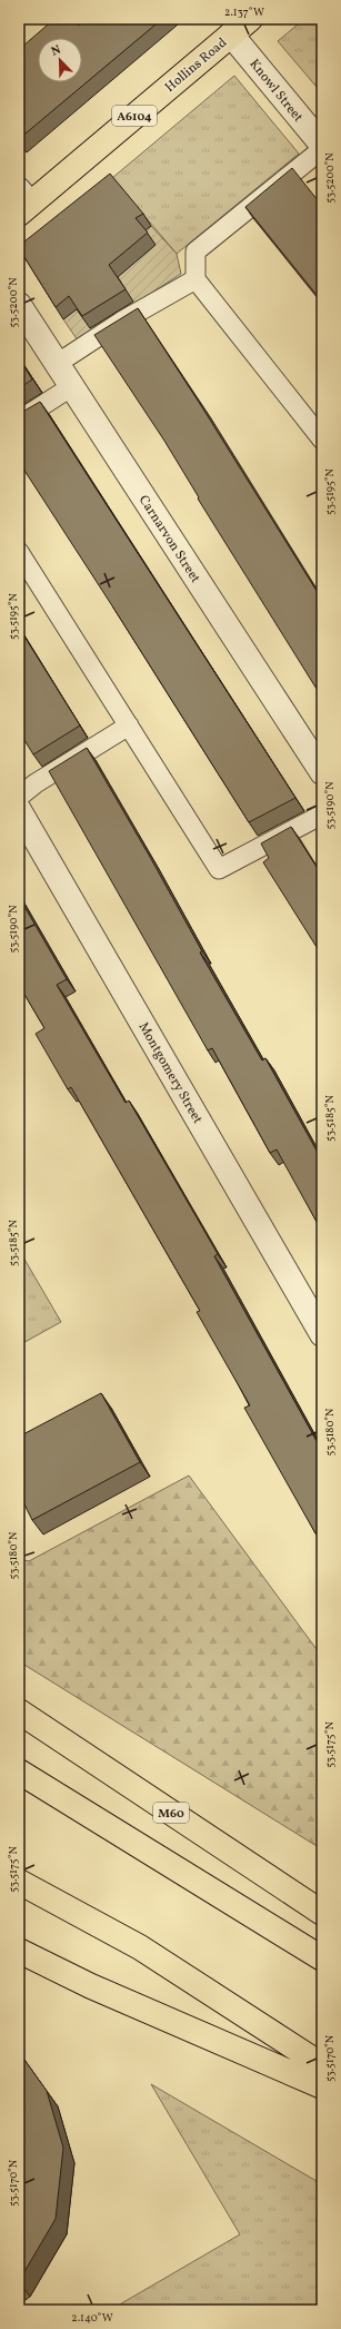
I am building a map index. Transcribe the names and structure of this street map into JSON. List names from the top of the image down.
{
  "streets": {
    "main road": ["Hollins Road", "A6104", "M60"],
    "street": ["Knowl Street", "Carnarvon Street", "Montgomery Street"]
  },
  "crossings": [
    ["Hollins Road", "Knowl Street"]
  ],
  "north": "top left",
  "coordinates": [
    "2.137°W",
    "53.5200°N",
    "53.5195°N",
    "53.5190°N",
    "53.5185°N",
    "53.5180°N",
    "53.5175°N",
    "53.5170°N",
    "2.140°W"
  ]
}
